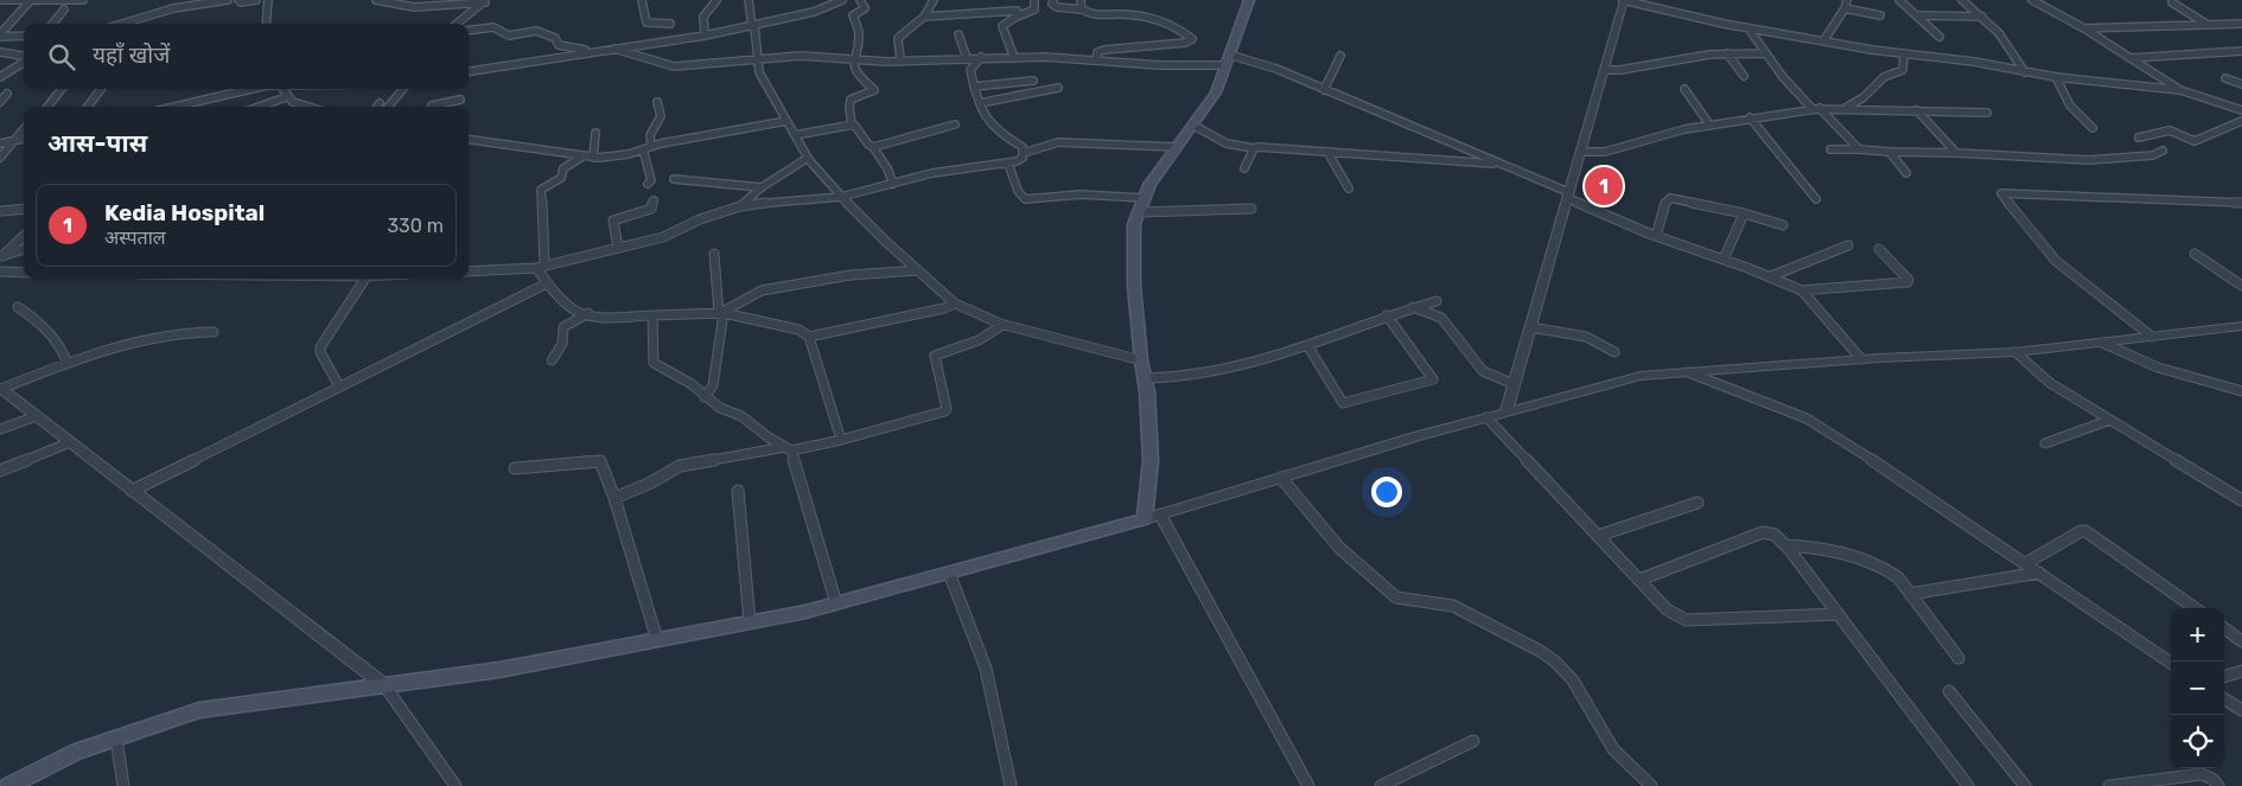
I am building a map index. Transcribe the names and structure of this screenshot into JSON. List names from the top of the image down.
{
  "page": {
    "search": "यहाँ खोजें",
    "heading": "आस-पास",
    "pins": "1",
    "list": [
      {
        "mark": "1",
        "name": "Kedia Hospital",
        "note": "अस्पताल",
        "value": "330 m"
      }
    ],
    "map_buttons": ["+", "−"]
  }
}
